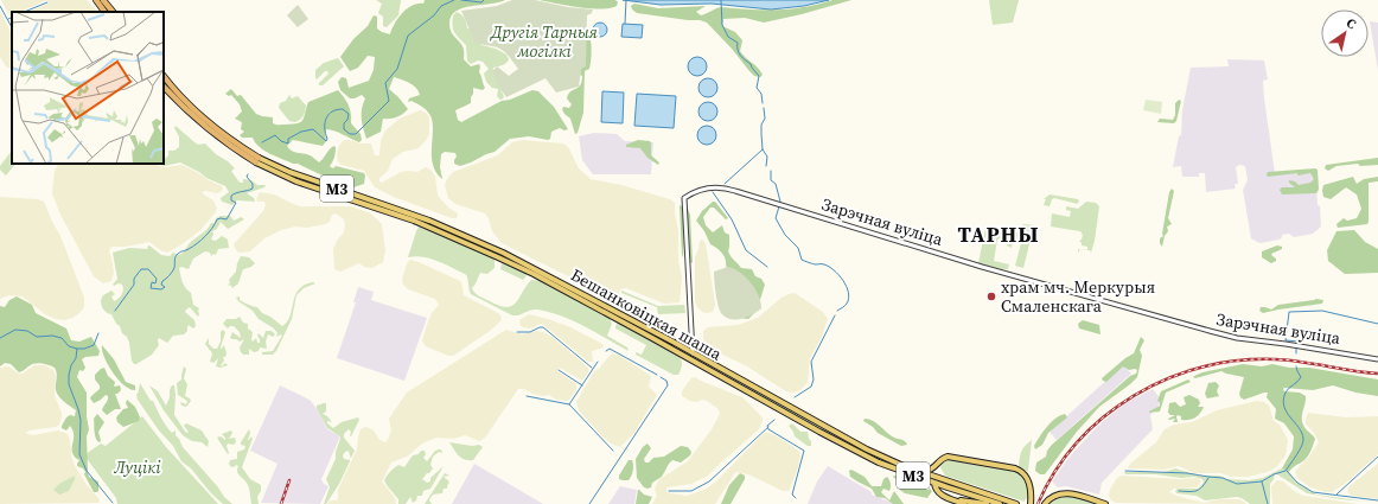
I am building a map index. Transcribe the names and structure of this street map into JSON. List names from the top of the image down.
{
  "streets": {
    "highway": ["М3"],
    "main road": ["Бешанковіцкая шаша"],
    "street": ["Зарэчная вуліца"]
  },
  "crossings": [
    ["М3", "Бешанковіцкая шаша"],
    ["Зарэчная вуліца", "Бешанковіцкая шаша"]
  ],
  "districts": ["ТАРНЫ"],
  "parks": ["Другія Тарныя могілкі", "Луцікі"],
  "places": ["храм мч. Меркурыя Смаленскага"],
  "north": "top right"
}
